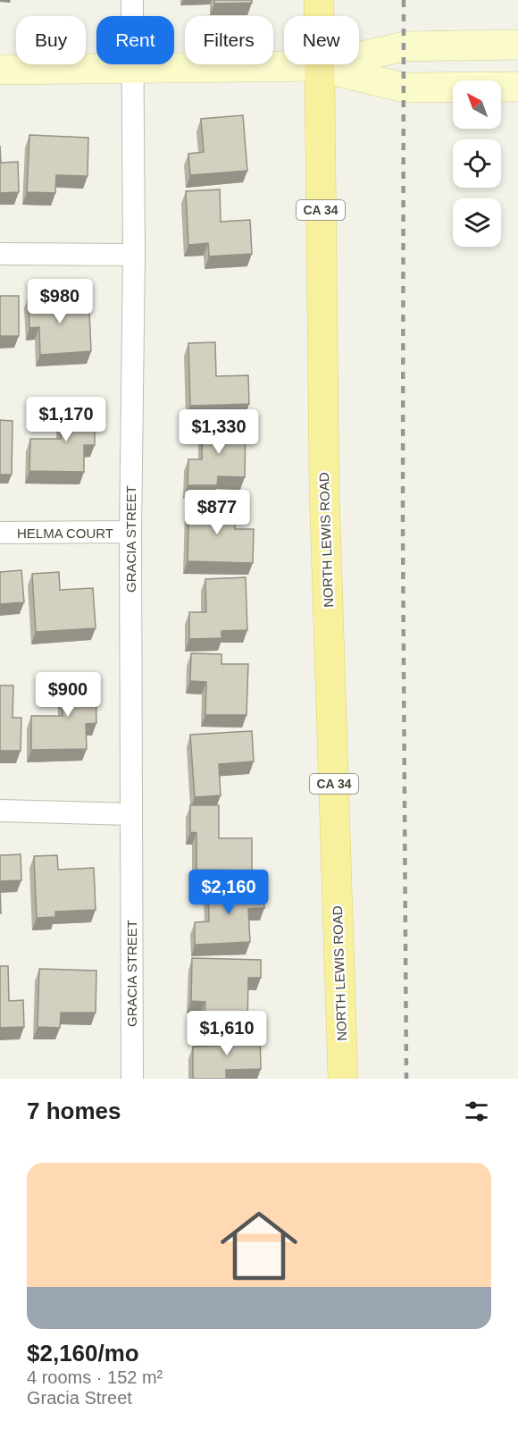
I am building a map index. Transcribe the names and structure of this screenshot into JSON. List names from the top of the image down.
{
  "streets": {
    "main road": ["CA 34", "NORTH LEWIS ROAD"],
    "street": ["HELMA COURT", "GRACIA STREET"]
  },
  "crossings": [
    ["HELMA COURT", "GRACIA STREET"]
  ],
  "north": "top left",
  "page": {
    "chip": [
      "Buy",
      "Rent",
      "Filters",
      "New"
    ],
    "price": [
      "$980",
      "$1,170",
      "$1,330",
      "$877",
      "$900",
      "$2,160",
      "$1,610"
    ],
    "heading": "7 homes",
    "list": [
      {
        "name": "$2,160/mo",
        "note": "4 rooms · 152 m² · Gracia Street"
      }
    ]
  }
}
